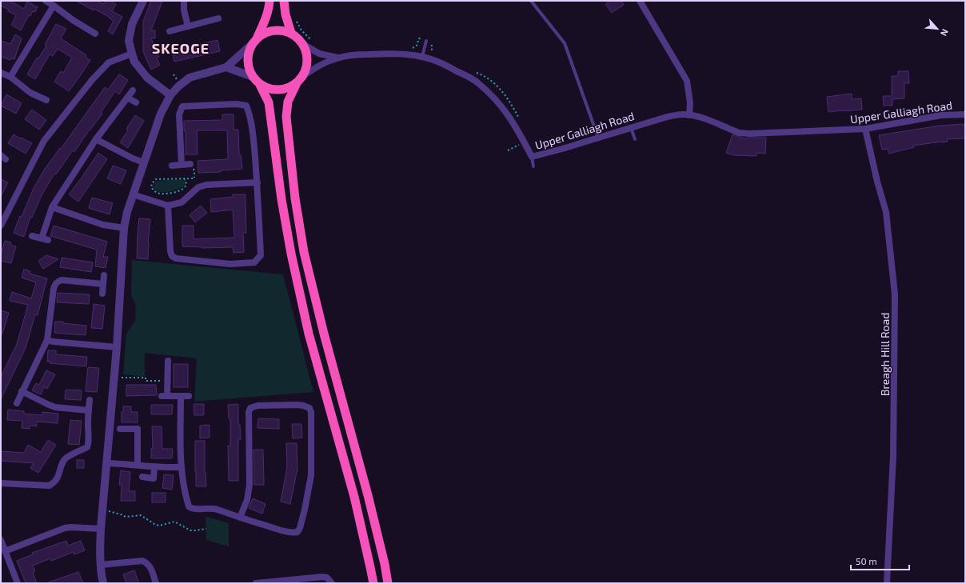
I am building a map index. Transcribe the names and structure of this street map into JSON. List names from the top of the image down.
{
  "streets": {
    "street": ["Upper Galliagh Road", "Breagh Hill Road"]
  },
  "crossings": [
    ["Upper Galliagh Road", "Breagh Hill Road"]
  ],
  "districts": ["SKEOGE"],
  "scale_bar": "50 m",
  "north": "bottom right"
}
